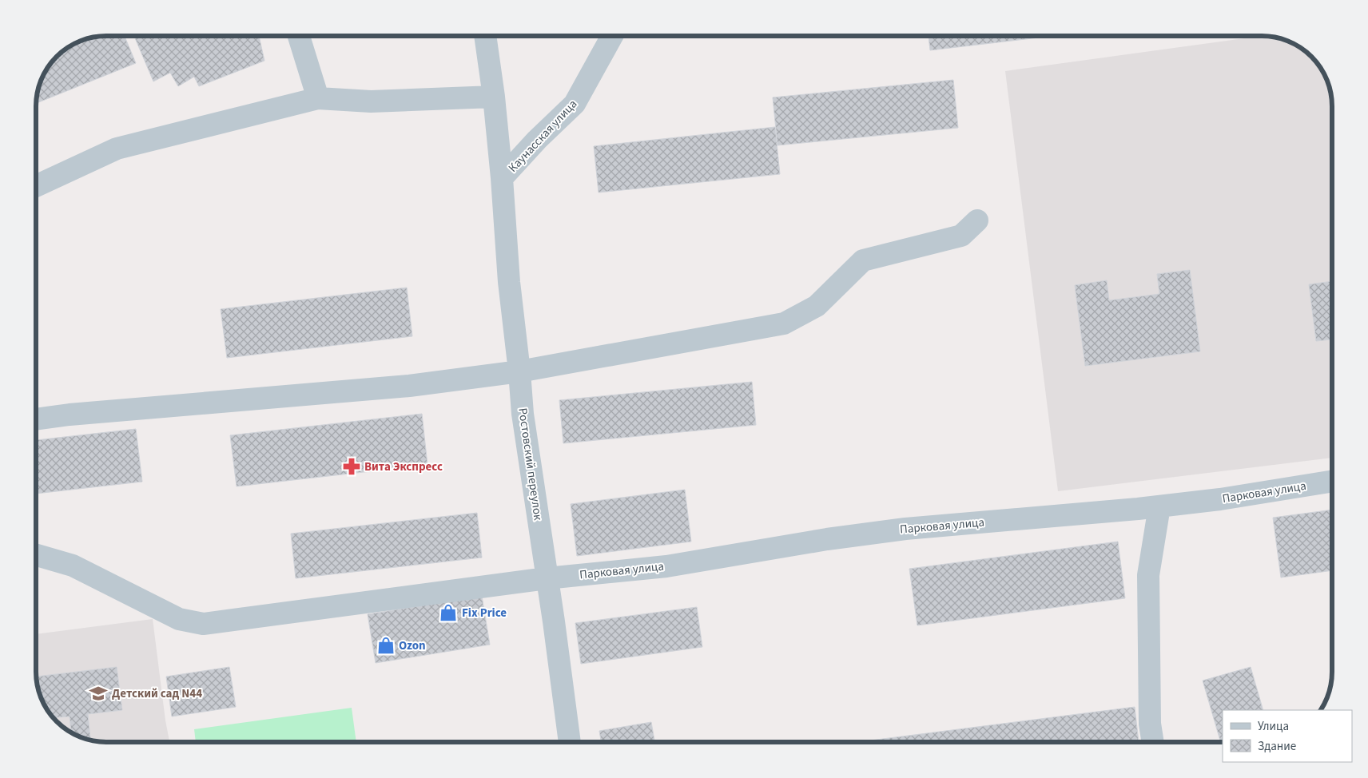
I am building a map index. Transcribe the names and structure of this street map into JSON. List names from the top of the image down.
{
  "streets": {
    "street": ["Каунасская улица", "Ростовский переулок", "Парковая улица"]
  },
  "crossings": [
    ["Каунасская улица", "Ростовский переулок"],
    ["Ростовский переулок", "Парковая улица"]
  ],
  "places": {
    "pharmacy": ["Вита Экспресс"],
    "shop": ["Fix Price", "Ozon"],
    "school or university": ["Детский сад N44"]
  },
  "legend": ["Улица", "Здание"]
}
